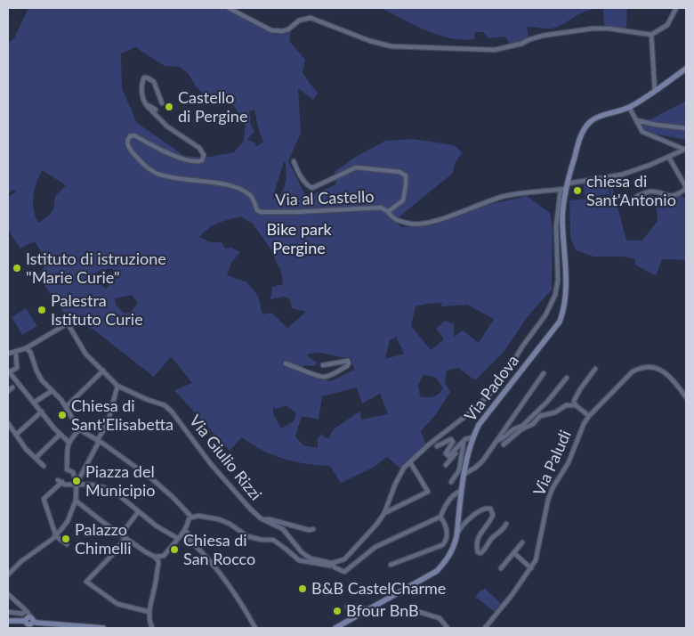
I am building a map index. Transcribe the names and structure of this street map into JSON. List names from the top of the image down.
{
  "streets": {
    "main road": ["Via Padova"],
    "street": ["Via al Castello", "Via Giulio Rizzi", "Via Paludi"]
  },
  "crossings": [
    ["Via al Castello", "Via Padova"]
  ],
  "parks": ["Bike park Pergine"],
  "places": [
    "Castello di Pergine",
    "chiesa di Sant'Antonio",
    "Istituto di istruzione \"Marie Curie\"",
    "Palestra Istituto Curie",
    "Chiesa di Sant'Elisabetta",
    "Piazza del Municipio",
    "Palazzo Chimelli",
    "Chiesa di San Rocco",
    "B&B CastelCharme",
    "Bfour BnB"
  ]
}
